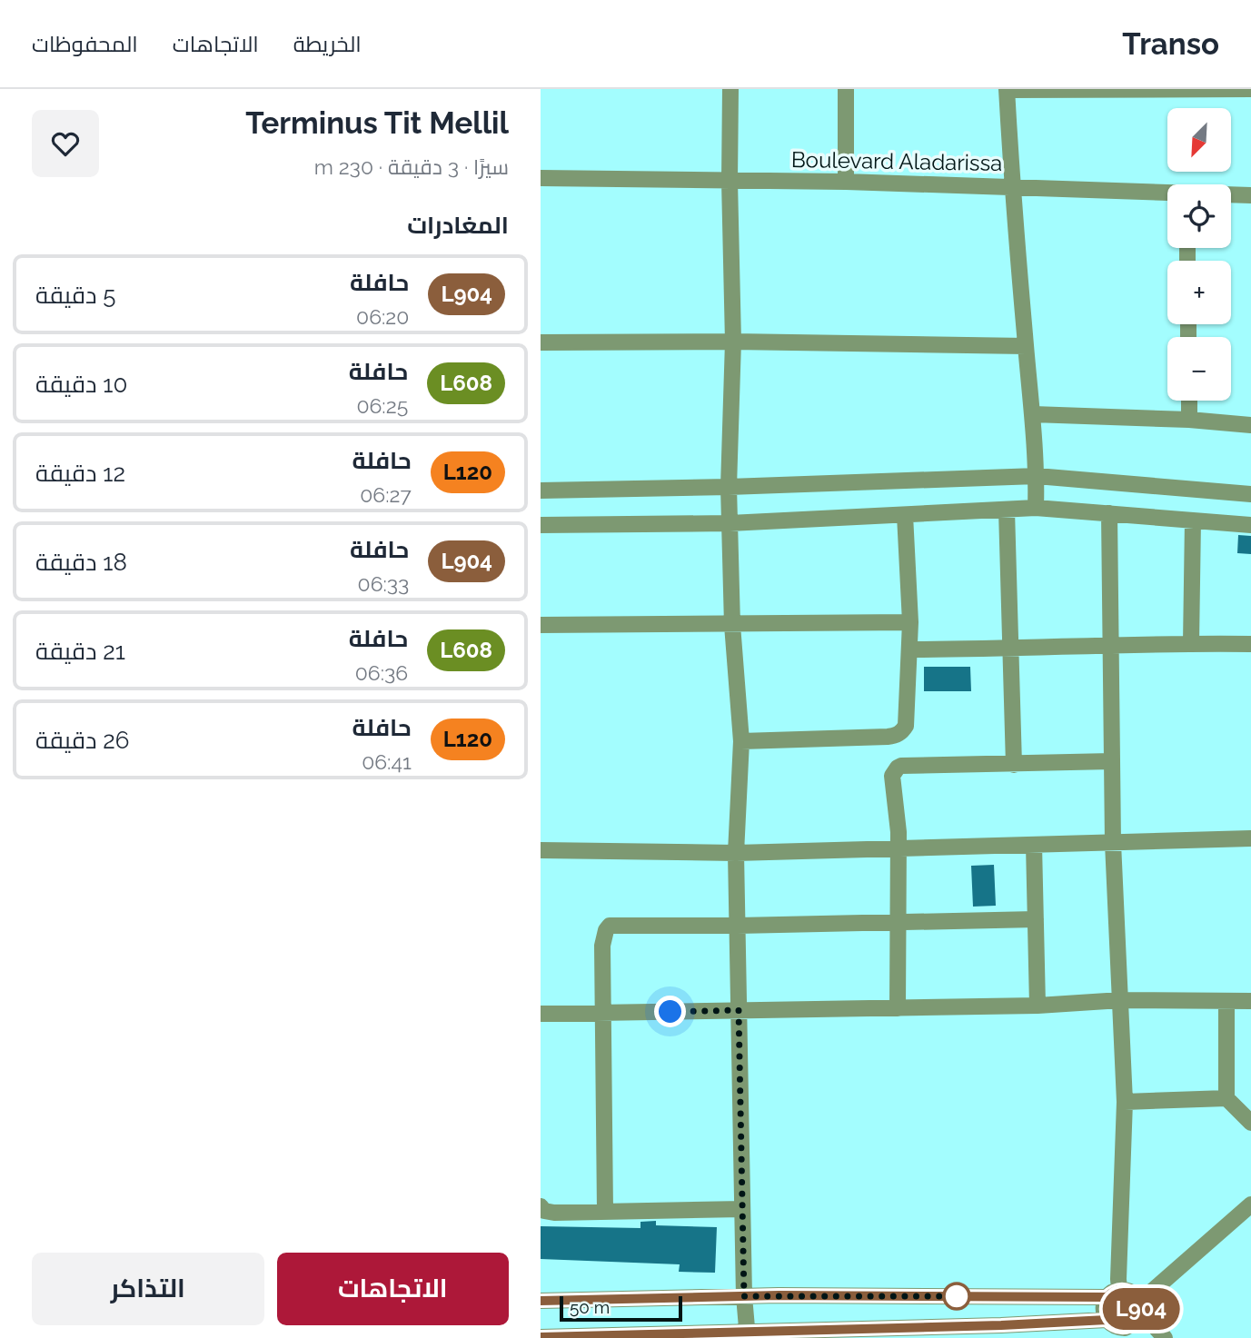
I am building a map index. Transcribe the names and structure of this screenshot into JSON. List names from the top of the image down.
{
  "streets": {
    "street": ["Boulevard Aladarissa"]
  },
  "lines": ["bus line L904"],
  "scale_bar": "50 m",
  "north": "bottom left",
  "page": {
    "header": "Transo",
    "nav": ["الخريطة", "الاتجاهات", "المحفوظات"],
    "on_map": "L904",
    "heading": [
      ["Terminus Tit Mellil", "سيرًا · 3 دقيقة · 230 m"],
      "المغادرات"
    ],
    "map_buttons": ["+", "−"],
    "list": [
      {
        "mark": "L904",
        "name": "حافلة",
        "note": "06:20",
        "value": "5 دقيقة"
      },
      {
        "mark": "L608",
        "name": "حافلة",
        "note": "06:25",
        "value": "10 دقيقة"
      },
      {
        "mark": "L120",
        "name": "حافلة",
        "note": "06:27",
        "value": "12 دقيقة"
      },
      {
        "mark": "L904",
        "name": "حافلة",
        "note": "06:33",
        "value": "18 دقيقة"
      },
      {
        "mark": "L608",
        "name": "حافلة",
        "note": "06:36",
        "value": "21 دقيقة"
      },
      {
        "mark": "L120",
        "name": "حافلة",
        "note": "06:41",
        "value": "26 دقيقة"
      }
    ],
    "buttons": ["الاتجاهات", "التذاكر"],
    "scale": "50 m"
  }
}
